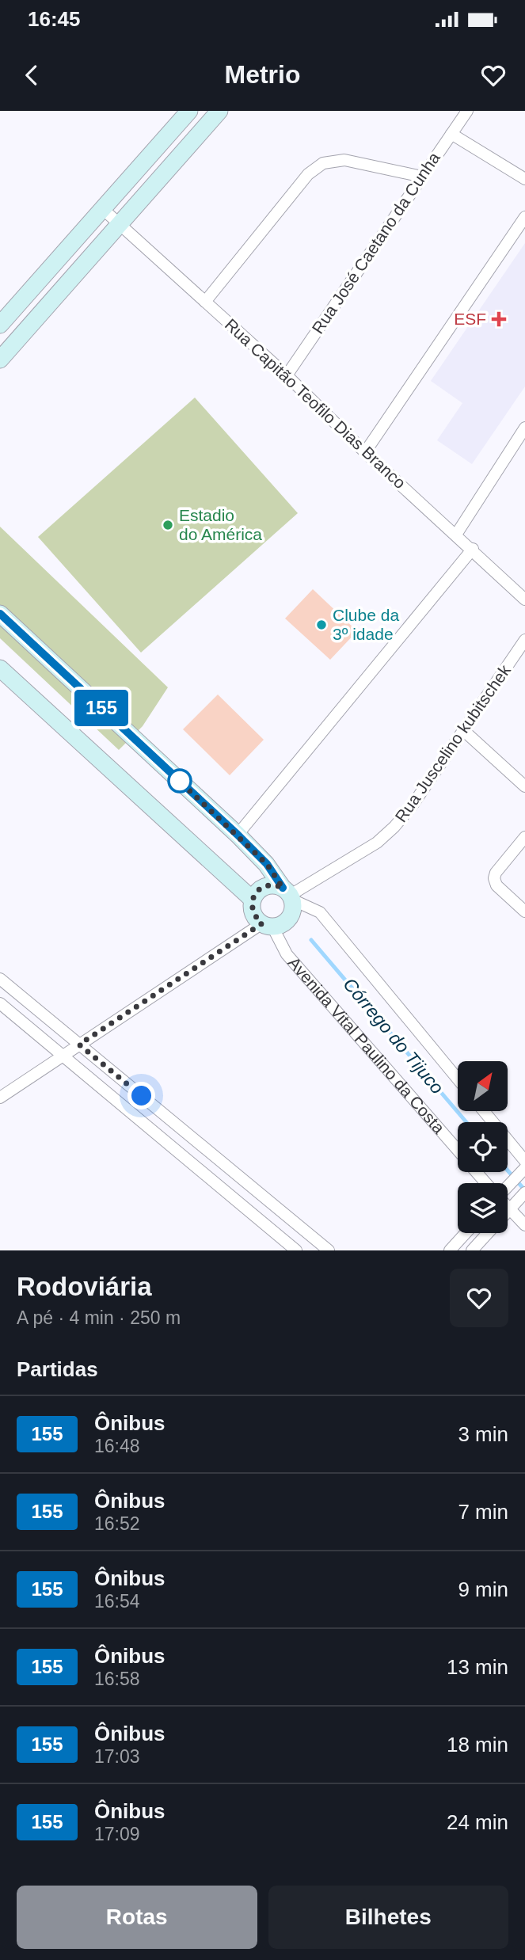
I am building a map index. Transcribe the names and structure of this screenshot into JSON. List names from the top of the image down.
{
  "streets": {
    "street": [
      "Rua José Caetano da Cunha",
      "Rua Capitão Teofilo Dias Branco",
      "Rua Juscelino kubitschek",
      "Avenida Vital Paulino da Costa"
    ]
  },
  "crossings": [
    ["Rua José Caetano da Cunha", "Rua Capitão Teofilo Dias Branco"],
    ["Rua Juscelino kubitschek", "Avenida Vital Paulino da Costa"]
  ],
  "water": ["Córrego do Tijuco"],
  "places": {
    "health": ["ESF"],
    "other": ["Estadio do América", "Clube da 3º idade"]
  },
  "lines": ["bus line 155"],
  "north": "top right",
  "page": {
    "status": "16:45",
    "header": "Metrio",
    "on_map": "155",
    "heading": [
      ["Rodoviária", "A pé · 4 min · 250 m"],
      "Partidas"
    ],
    "list": [
      {
        "mark": "155",
        "name": "Ônibus",
        "note": "16:48",
        "value": "3 min"
      },
      {
        "mark": "155",
        "name": "Ônibus",
        "note": "16:52",
        "value": "7 min"
      },
      {
        "mark": "155",
        "name": "Ônibus",
        "note": "16:54",
        "value": "9 min"
      },
      {
        "mark": "155",
        "name": "Ônibus",
        "note": "16:58",
        "value": "13 min"
      },
      {
        "mark": "155",
        "name": "Ônibus",
        "note": "17:03",
        "value": "18 min"
      },
      {
        "mark": "155",
        "name": "Ônibus",
        "note": "17:09",
        "value": "24 min"
      }
    ],
    "buttons": ["Rotas", "Bilhetes"]
  }
}
